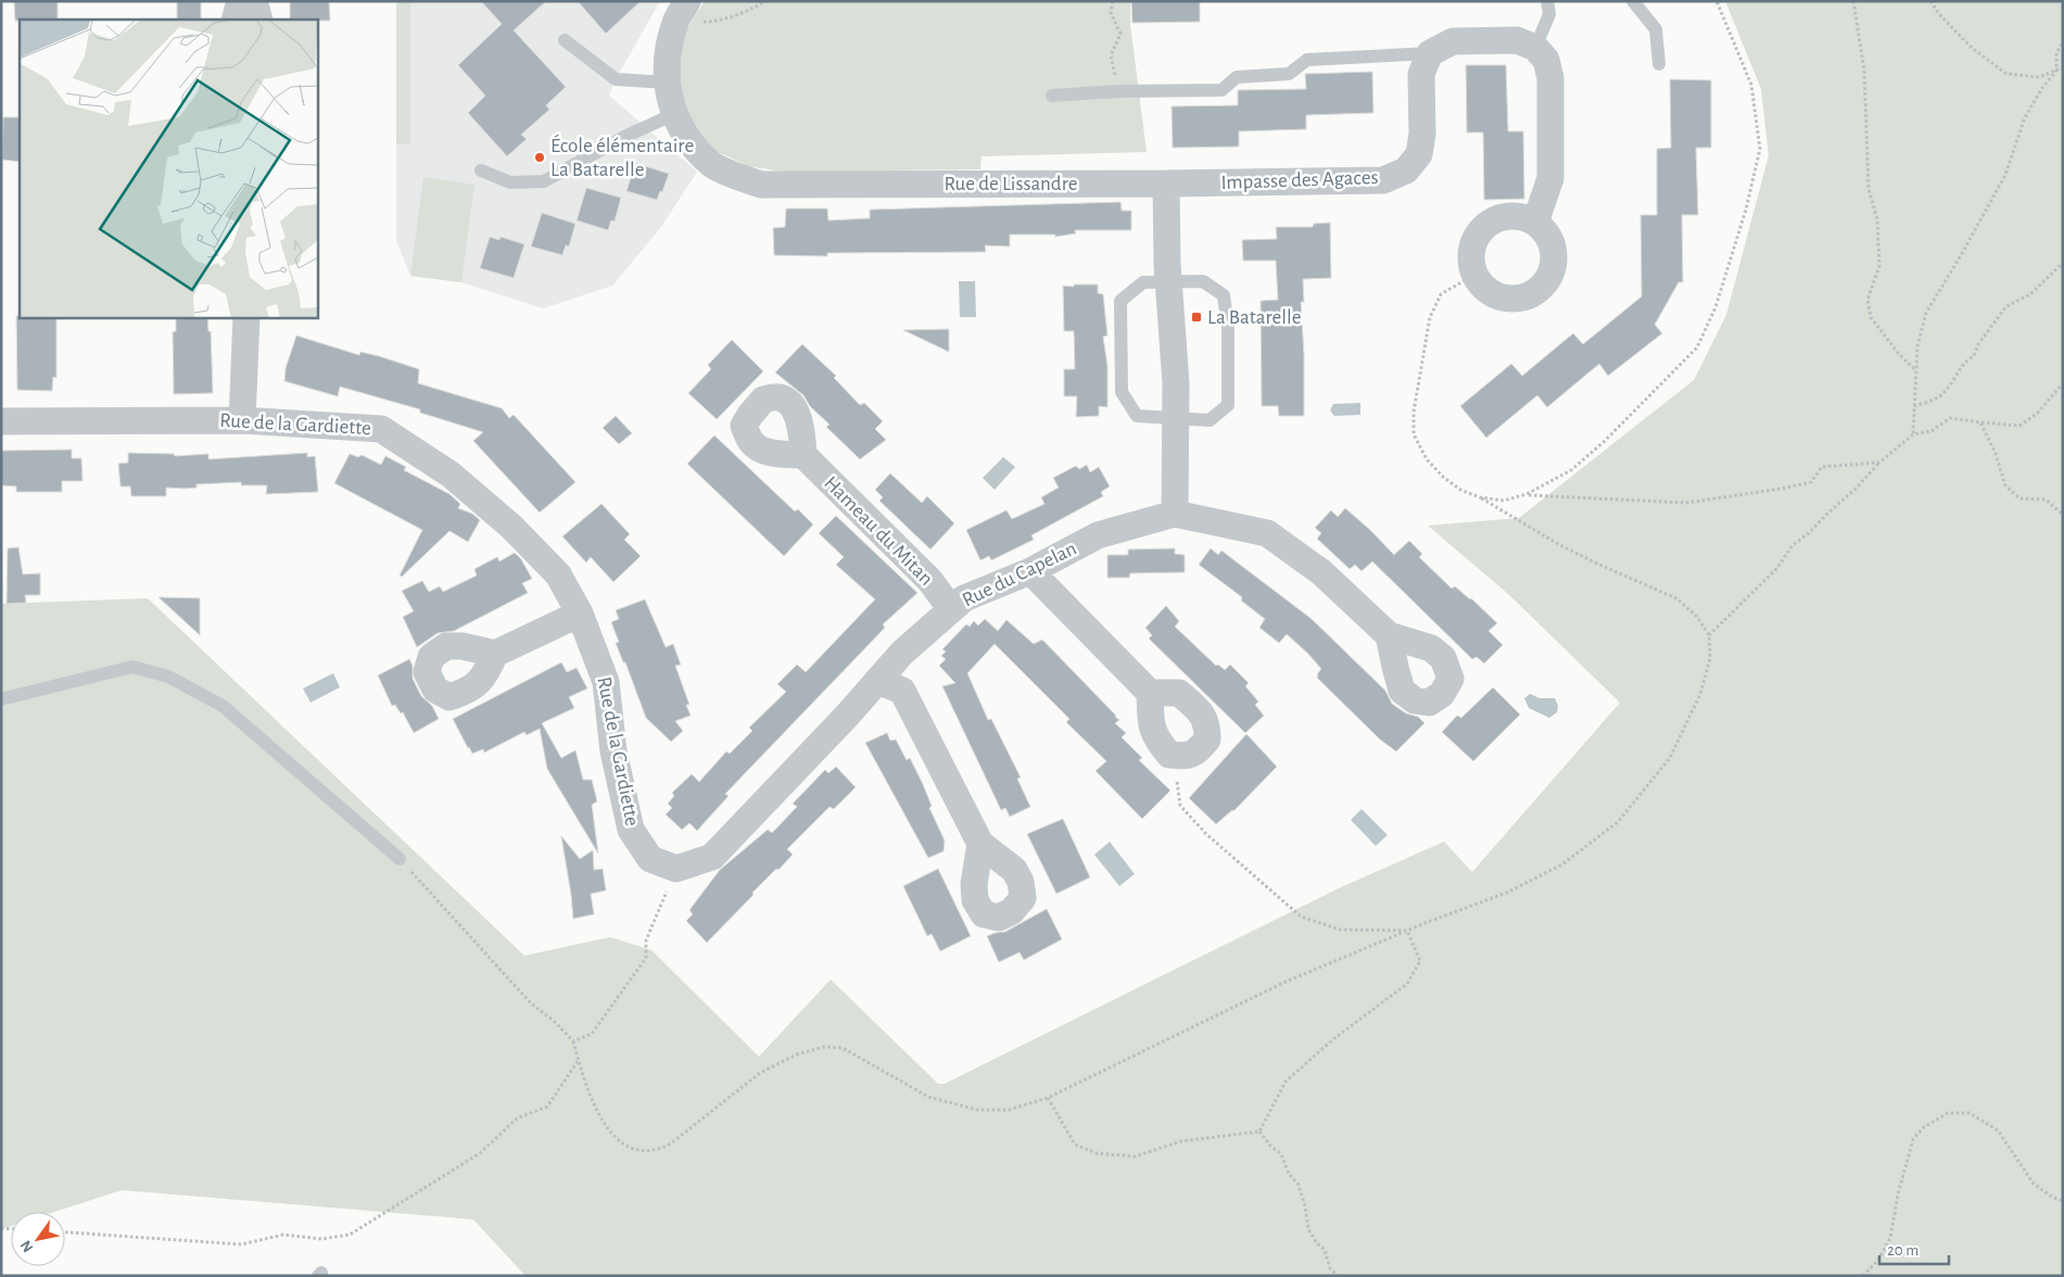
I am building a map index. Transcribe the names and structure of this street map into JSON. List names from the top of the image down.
{
  "streets": {
    "street": [
      "Impasse des Agaces",
      "Rue de Lissandre",
      "Rue de la Gardiette",
      "Hameau du Mitan",
      "Rue du Capelan"
    ]
  },
  "crossings": [
    ["Impasse des Agaces", "Rue de Lissandre"],
    ["Rue de la Gardiette", "Rue du Capelan"],
    ["Hameau du Mitan", "Rue du Capelan"]
  ],
  "places": {
    "other": ["École élémentaire La Batarelle"],
    "transit": ["La Batarelle"]
  },
  "scale_bar": "20 m",
  "north": "bottom left"
}
